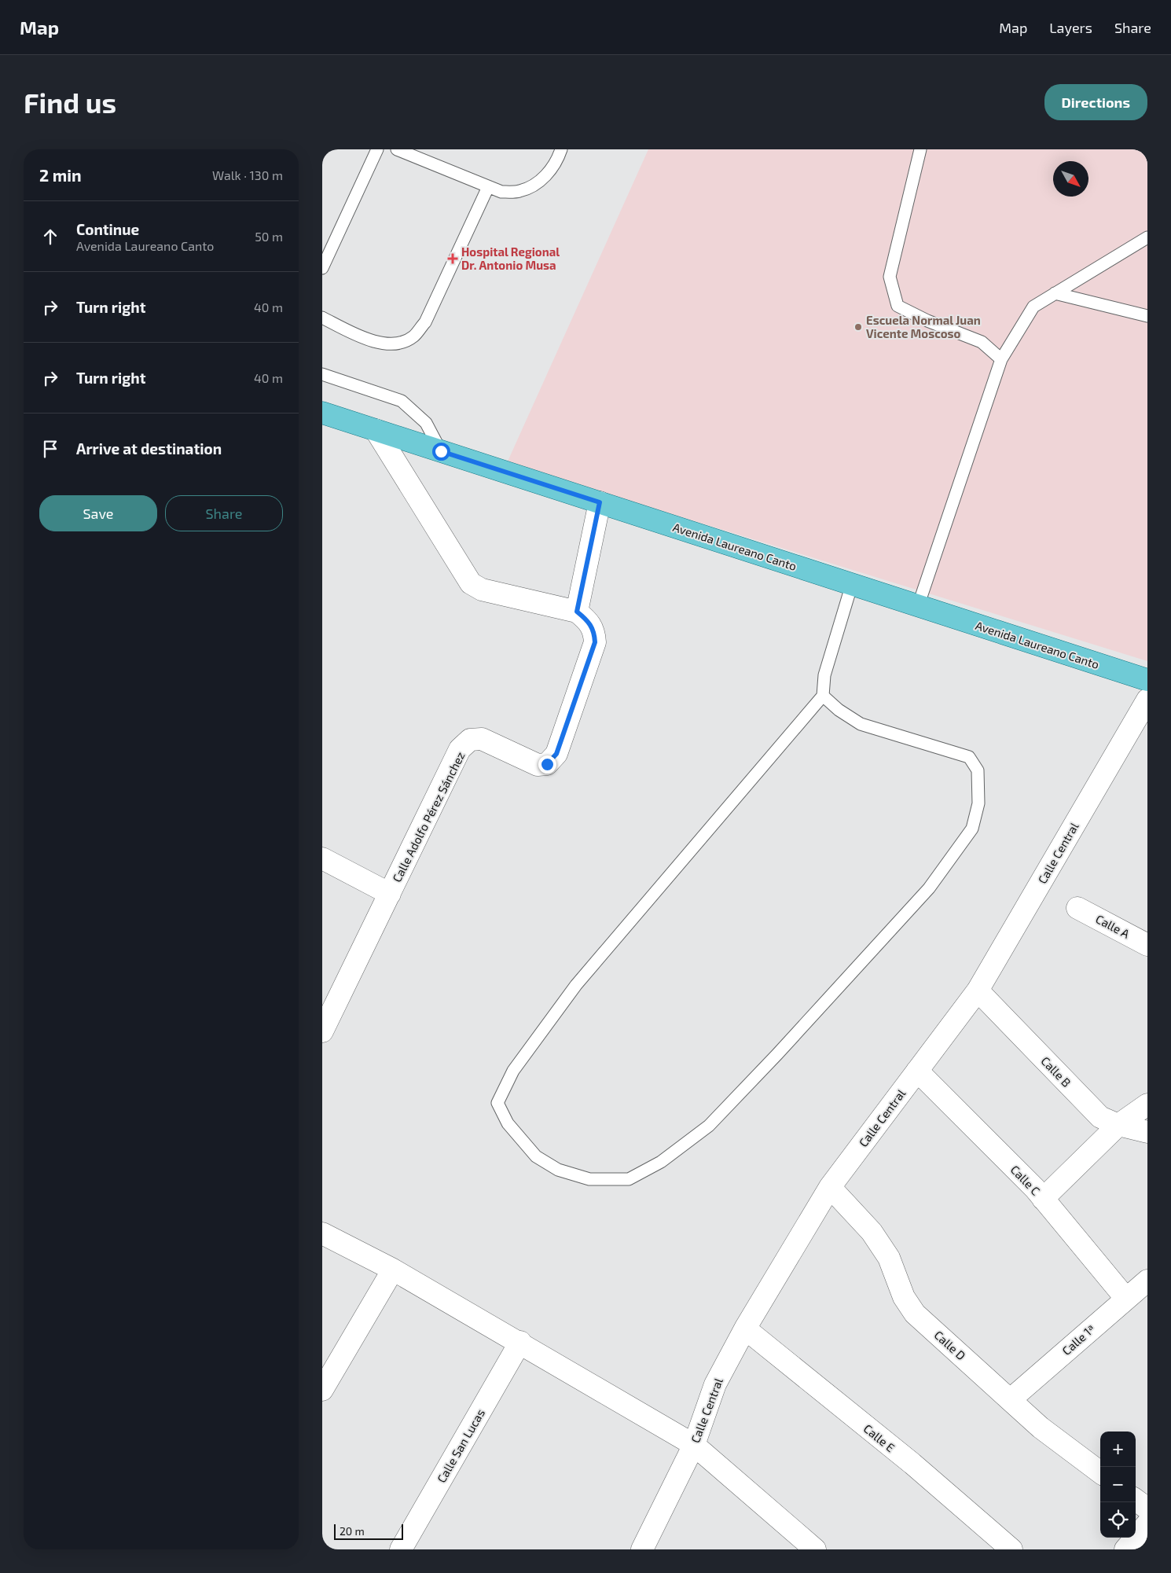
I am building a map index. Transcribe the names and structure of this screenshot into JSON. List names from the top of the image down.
{
  "streets": {
    "main road": ["Avenida Laureano Canto"],
    "street": [
      "Calle Adolfo Pérez Sánchez",
      "Calle Central",
      "Calle A",
      "Calle B",
      "Calle C",
      "Calle 1ª",
      "Calle D",
      "Calle E",
      "Calle San Lucas"
    ]
  },
  "crossings": [
    ["Calle Central", "Calle B"],
    ["Calle Central", "Calle C"],
    ["Calle Central", "Calle D"],
    ["Calle Central", "Calle E"],
    ["Calle C", "Calle 1ª"],
    ["Calle 1ª", "Calle D"]
  ],
  "places": {
    "health": ["Hospital Regional Dr. Antonio Musa"],
    "other": ["Escuela Normal Juan Vicente Moscoso"]
  },
  "scale_bar": "20 m",
  "north": "bottom right",
  "page": {
    "header": "Map",
    "nav": ["Map", "Layers", "Share"],
    "buttons": [
      "Directions",
      ["Save", "Share"]
    ],
    "title": "Find us",
    "heading": ["2 min", "Walk · 130 m"],
    "list": [
      ["Continue", "Avenida Laureano Canto", "50 m"],
      ["Turn right", "40 m"],
      ["Turn right", "40 m"],
      "Arrive at destination"
    ],
    "map_buttons": ["+", "−"],
    "scale": "20 m"
  }
}
